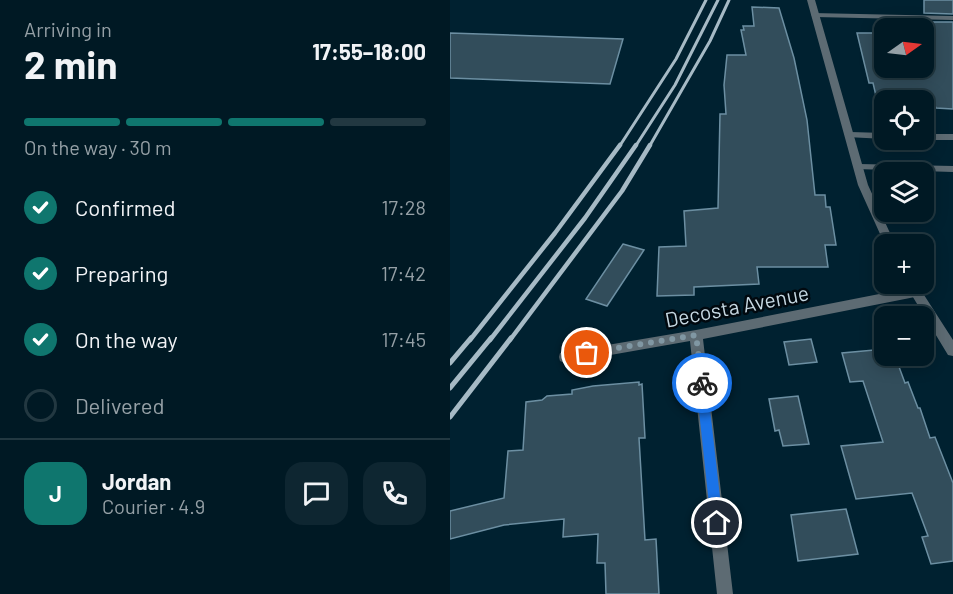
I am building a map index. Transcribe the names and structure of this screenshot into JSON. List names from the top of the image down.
{
  "streets": {
    "street": ["Decosta Avenue"]
  },
  "north": "right",
  "page": {
    "heading": ["2 min", "Arriving in", "17:55–18:00"],
    "panel": ["Jordan", "Courier · 4.9"],
    "map_buttons": ["+", "−"],
    "bar": "On the way · 30 m",
    "list": [
      ["Confirmed", "17:28"],
      ["Preparing", "17:42"],
      ["On the way", "17:45"],
      "Delivered"
    ],
    "round": "J"
  }
}
